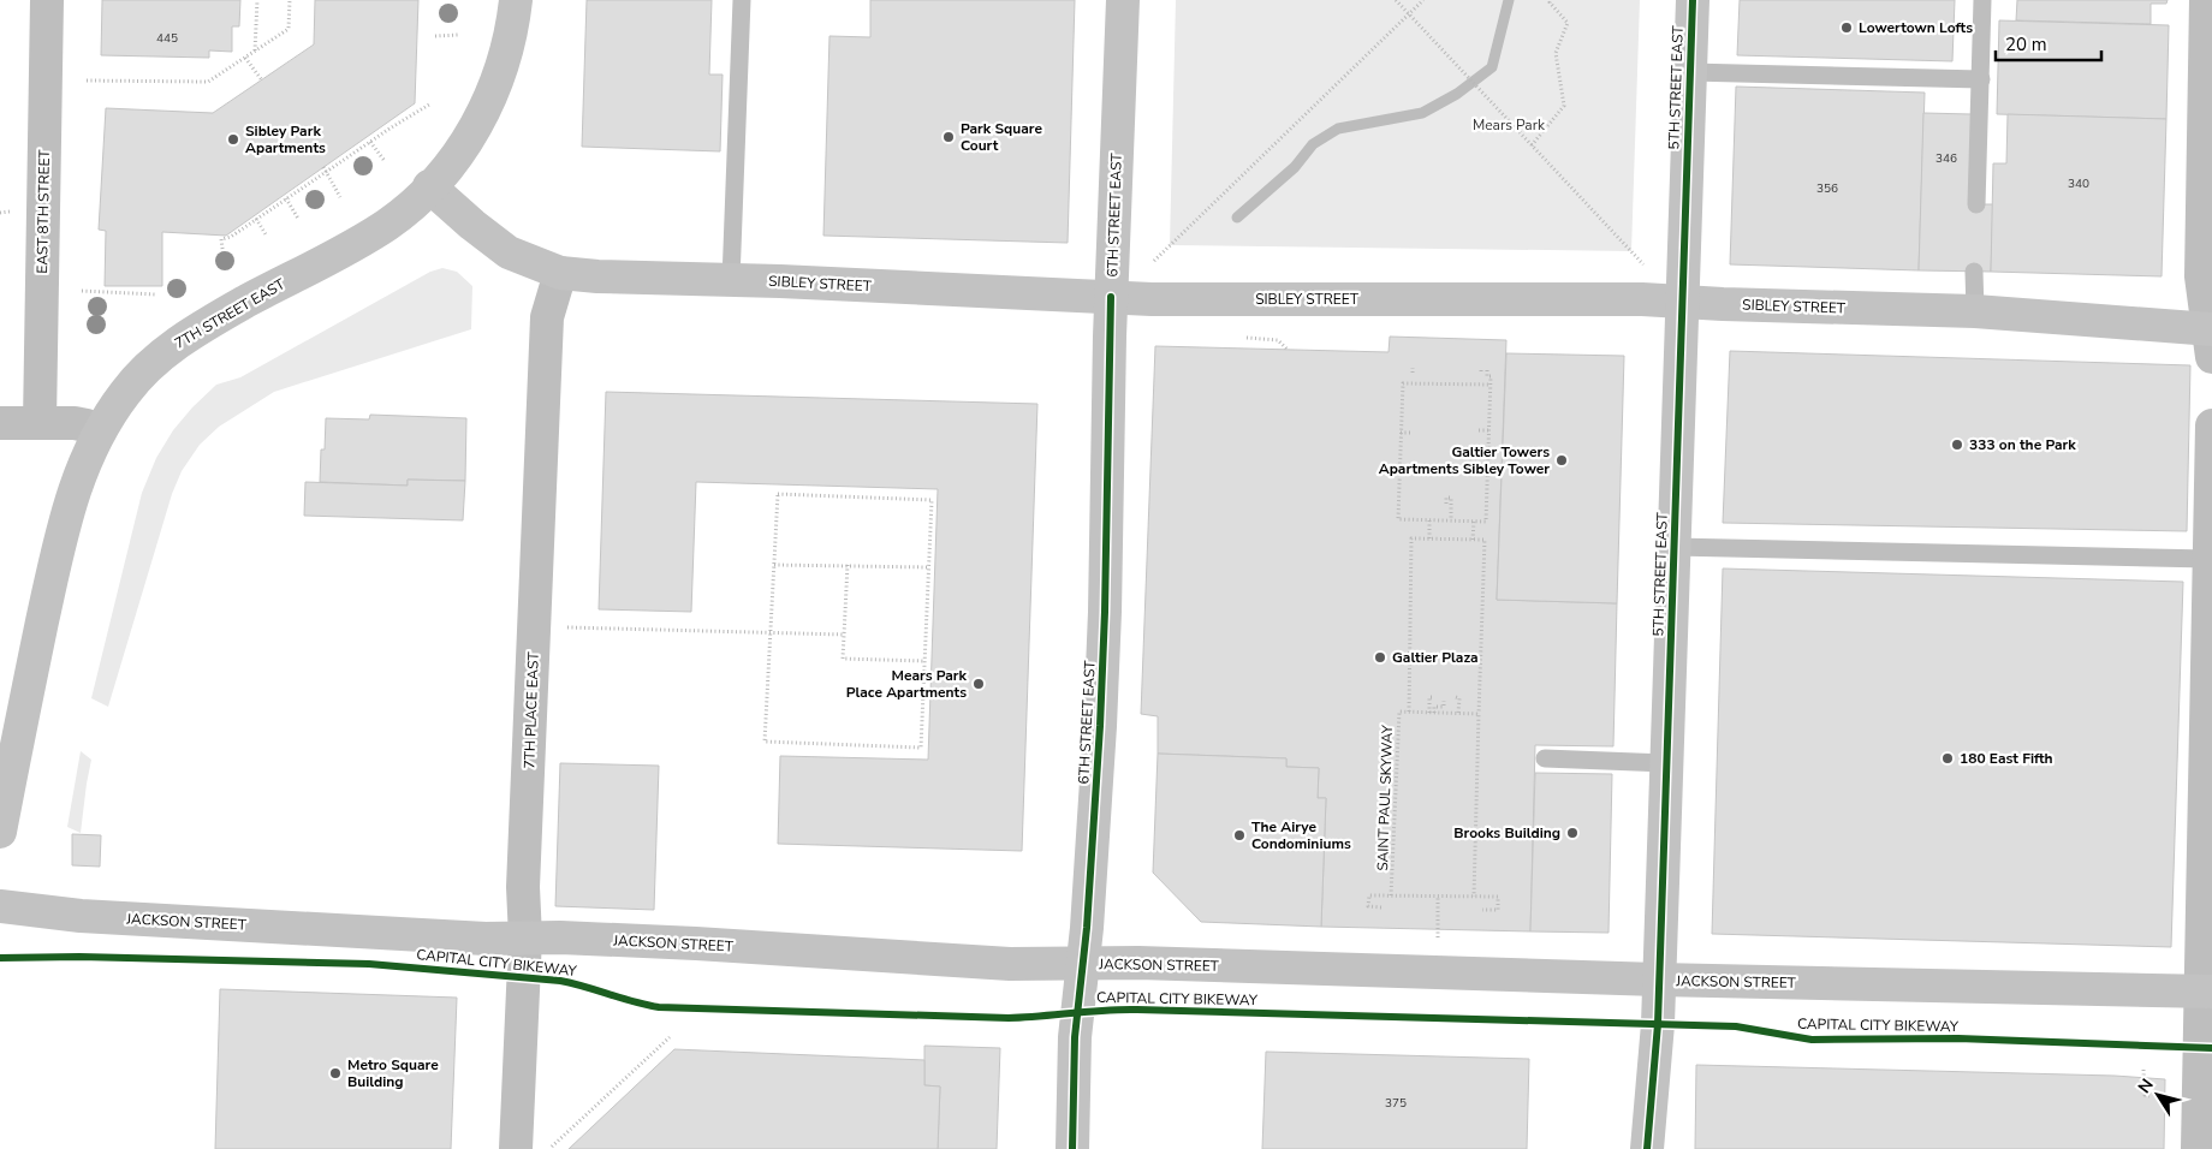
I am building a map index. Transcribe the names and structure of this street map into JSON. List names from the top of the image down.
{
  "streets": {
    "main road": [
      "5TH STREET EAST",
      "6TH STREET EAST",
      "SIBLEY STREET",
      "7TH STREET EAST",
      "JACKSON STREET"
    ],
    "street": ["EAST 8TH STREET", "7TH PLACE EAST"],
    "path": ["SAINT PAUL SKYWAY"],
    "cycle path": ["CAPITAL CITY BIKEWAY"]
  },
  "crossings": [
    ["5TH STREET EAST", "SIBLEY STREET"],
    ["5TH STREET EAST", "JACKSON STREET"],
    ["6TH STREET EAST", "SIBLEY STREET"],
    ["6TH STREET EAST", "JACKSON STREET"],
    ["SIBLEY STREET", "7TH STREET EAST"],
    ["SIBLEY STREET", "7TH PLACE EAST"],
    ["7TH PLACE EAST", "JACKSON STREET"]
  ],
  "parks": ["Mears Park"],
  "places": [
    "Lowertown Lofts",
    "Park Square Court",
    "Sibley Park Apartments",
    "333 on the Park",
    "Galtier Towers Apartments Sibley Tower",
    "Galtier Plaza",
    "Mears Park Place Apartments",
    "180 East Fifth",
    "Brooks Building",
    "The Airye Condominiums",
    "Metro Square Building"
  ],
  "house_numbers": [
    "445",
    "346",
    "340",
    "356",
    "375"
  ],
  "scale_bar": "20 m",
  "north": "top left"
}
